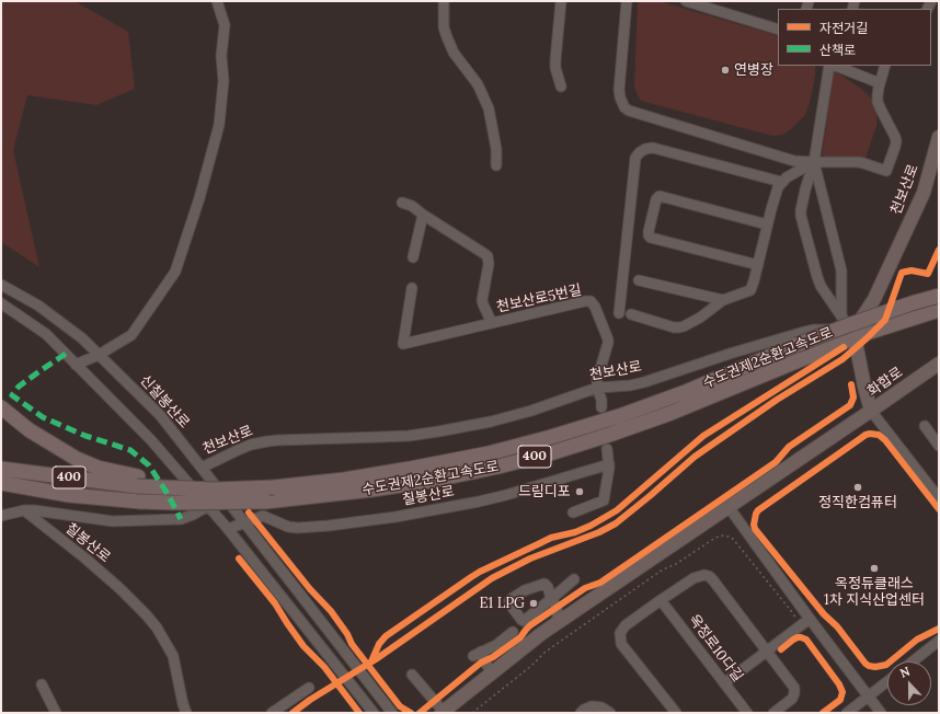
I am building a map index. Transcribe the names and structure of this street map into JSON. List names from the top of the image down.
{
  "streets": {
    "highway": ["수도권제2순환고속도로", "400"],
    "main road": ["천보산로", "화합로"],
    "street": [
      "천보산로5번길",
      "신칠봉산로",
      "칠봉산로",
      "옥정로10다길"
    ]
  },
  "crossings": [
    ["천보산로", "천보산로5번길"],
    ["천보산로", "신칠봉산로"],
    ["수도권제2순환고속도로", "400"],
    ["신칠봉산로", "칠봉산로"]
  ],
  "places": [
    "연병장",
    "정직한컴퓨터",
    "드림디포",
    "옥정듀클래스 1차 지식산업센터",
    "E1 LPG"
  ],
  "legend": ["자전거길", "산책로"],
  "north": "top"
}
